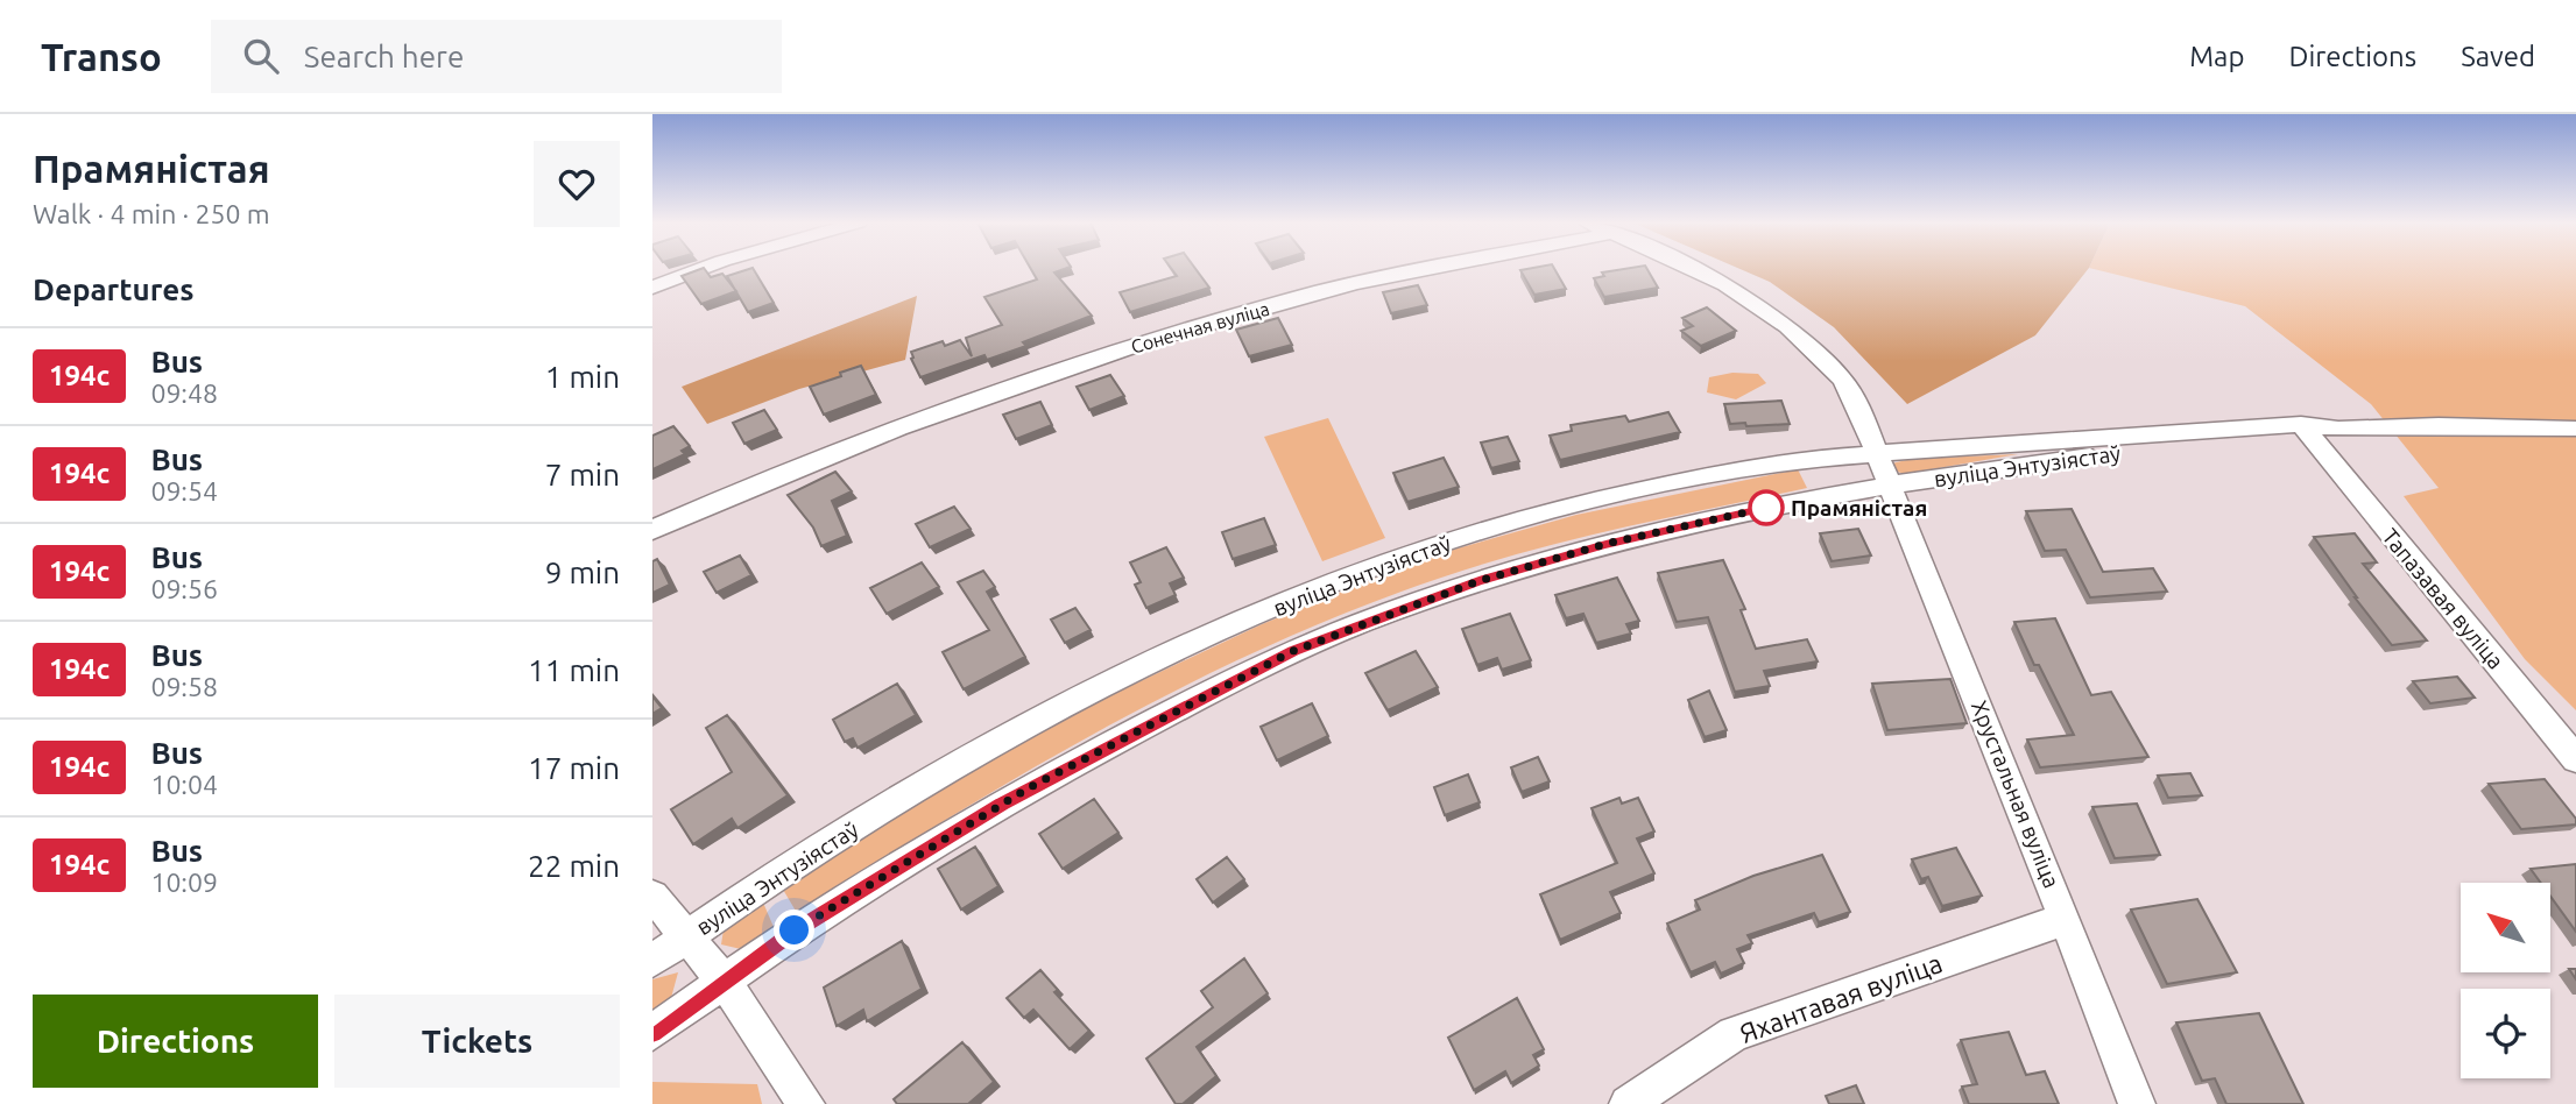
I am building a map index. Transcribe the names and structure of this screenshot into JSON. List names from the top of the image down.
{
  "streets": {
    "street": [
      "Сонечная вуліца",
      "вуліца Энтузіястаў",
      "Тапазавая вуліца",
      "Хрустальная вуліца",
      "Яхантавая вуліца"
    ]
  },
  "crossings": [
    ["вуліца Энтузіястаў", "Тапазавая вуліца"],
    ["вуліца Энтузіястаў", "Хрустальная вуліца"],
    ["Хрустальная вуліца", "Яхантавая вуліца"]
  ],
  "places": ["Прамяністая"],
  "lines": ["bus line 194с"],
  "north": "top left",
  "page": {
    "header": "Transo",
    "search": "Search here",
    "nav": ["Map", "Directions", "Saved"],
    "heading": [
      ["Прамяністая", "Walk · 4 min · 250 m"],
      "Departures"
    ],
    "list": [
      {
        "mark": "194с",
        "name": "Bus",
        "note": "09:48",
        "value": "1 min"
      },
      {
        "mark": "194с",
        "name": "Bus",
        "note": "09:54",
        "value": "7 min"
      },
      {
        "mark": "194с",
        "name": "Bus",
        "note": "09:56",
        "value": "9 min"
      },
      {
        "mark": "194с",
        "name": "Bus",
        "note": "09:58",
        "value": "11 min"
      },
      {
        "mark": "194с",
        "name": "Bus",
        "note": "10:04",
        "value": "17 min"
      },
      {
        "mark": "194с",
        "name": "Bus",
        "note": "10:09",
        "value": "22 min"
      }
    ],
    "buttons": ["Directions", "Tickets"]
  }
}
